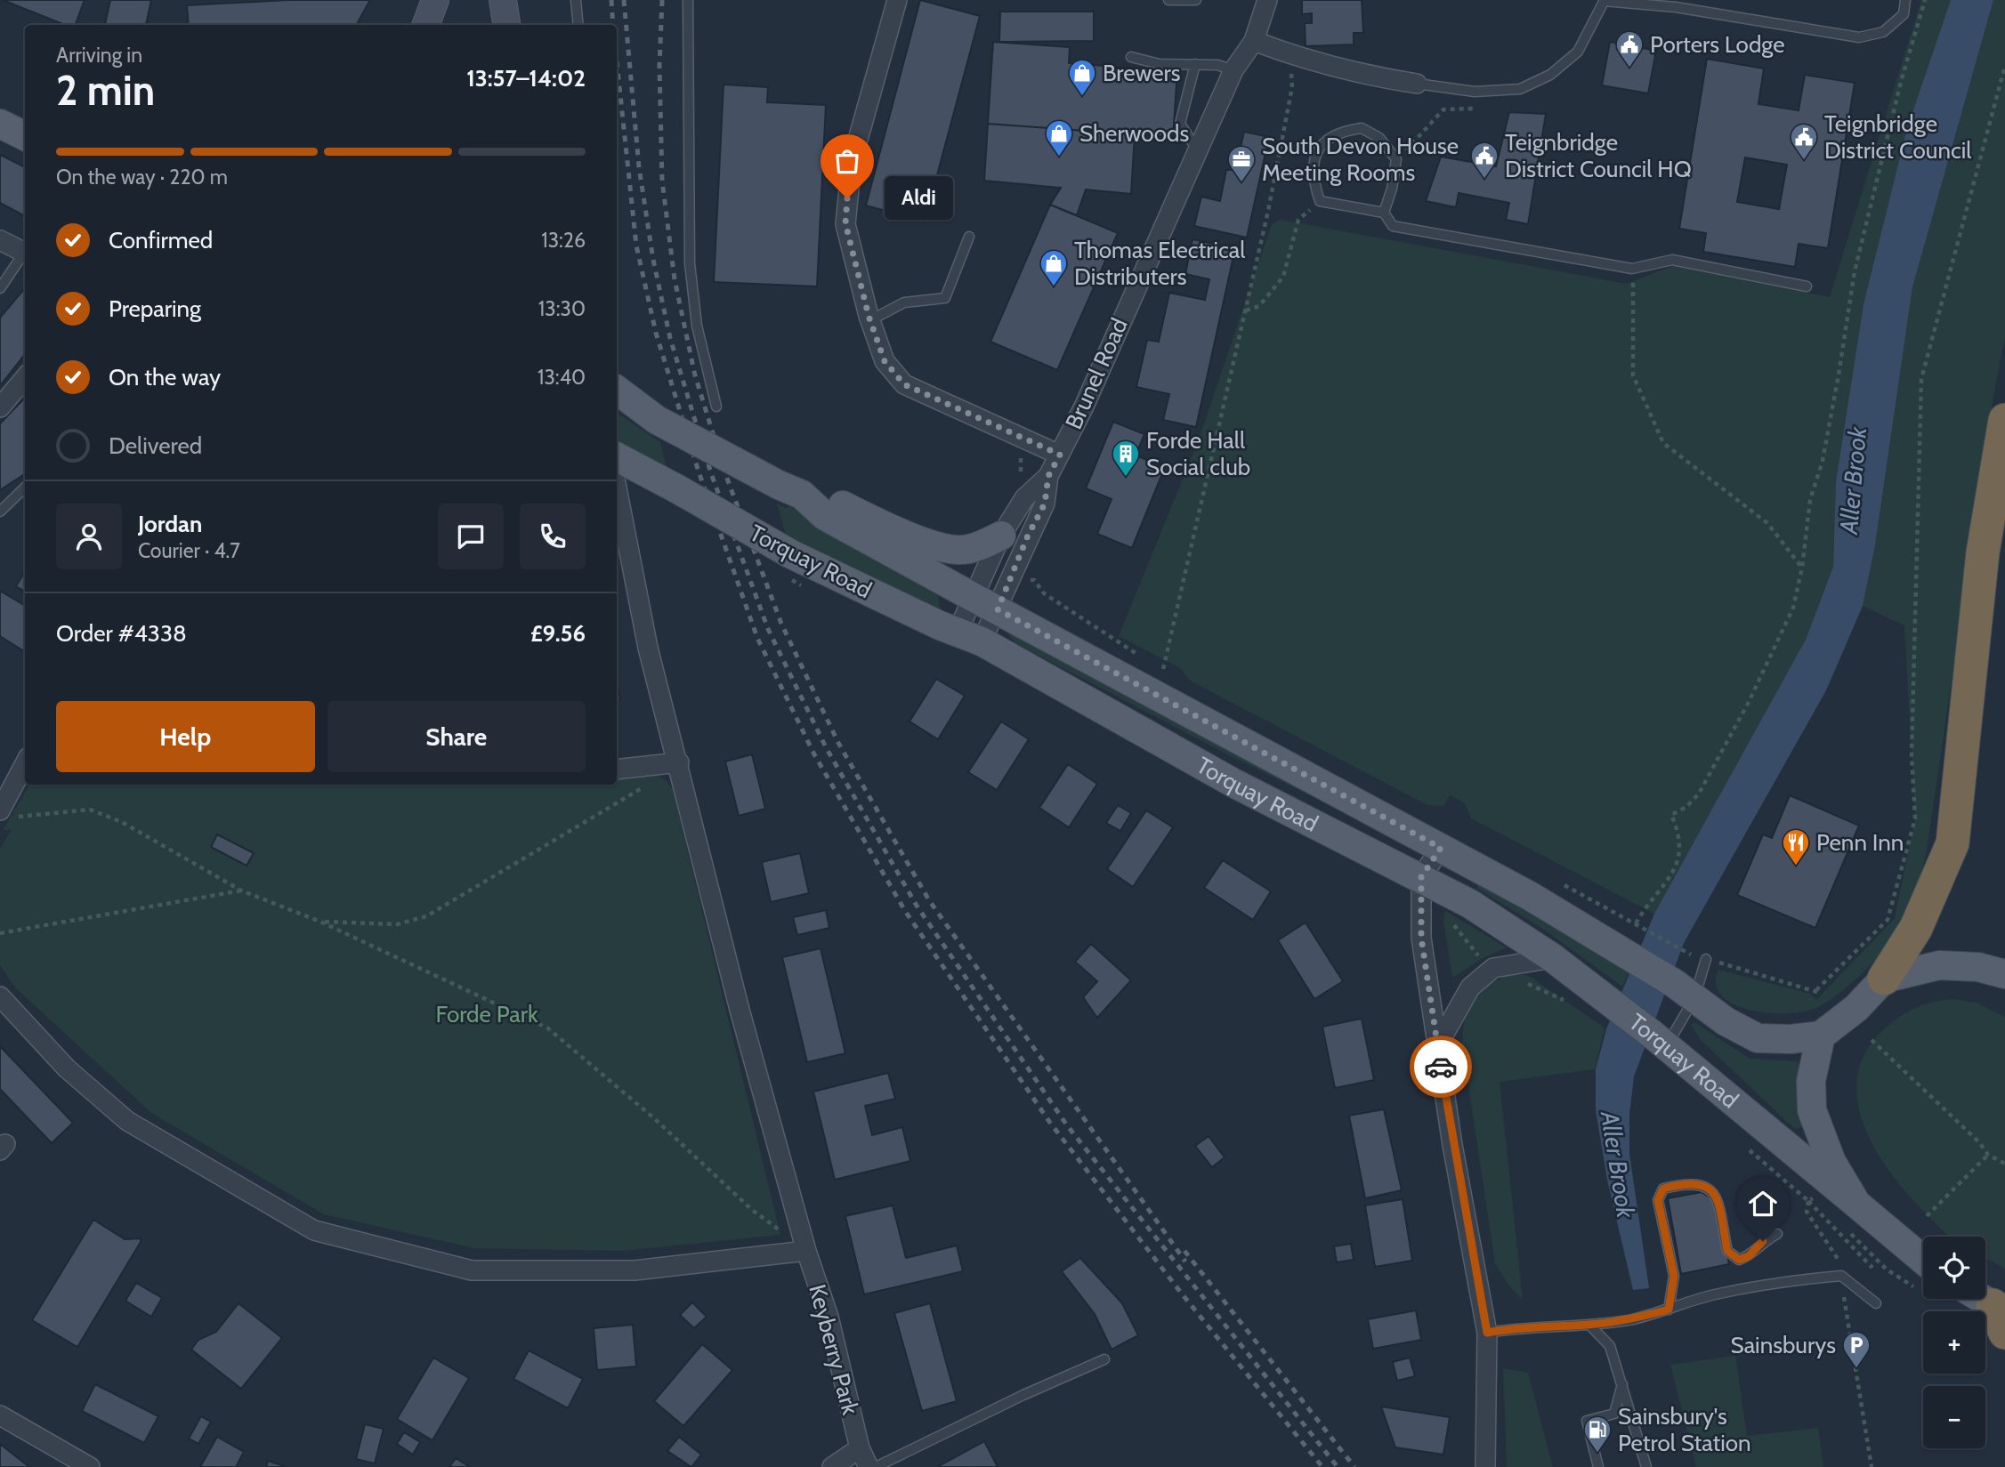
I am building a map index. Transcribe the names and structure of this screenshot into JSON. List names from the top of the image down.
{
  "streets": {
    "main road": ["Torquay Road"],
    "street": ["Brunel Road", "Keyberry Park"]
  },
  "crossings": [
    ["Brunel Road", "Torquay Road"]
  ],
  "water": ["Aller Brook"],
  "parks": ["Forde Park"],
  "places": {
    "public building": ["Porters Lodge", "Teignbridge District Council", "Teignbridge District Council HQ"],
    "shop": ["Brewers", "Sherwoods", "Thomas Electrical Distributers"],
    "office": ["South Devon House Meeting Rooms"],
    "other": ["Aldi"],
    "building": ["Forde Hall Social club"],
    "restaurant": ["Penn Inn"],
    "parking": ["Sainsburys"],
    "fuel station": ["Sainsbury's Petrol Station"]
  },
  "page": {
    "heading": ["2 min", "Arriving in", "13:57–14:02"],
    "panel": [
      "Jordan",
      "Courier · 4.7",
      "Order #4338",
      "£9.56"
    ],
    "bar": "On the way · 220 m",
    "bubble": "Aldi",
    "list": [
      ["Confirmed", "13:26"],
      ["Preparing", "13:30"],
      ["On the way", "13:40"],
      "Delivered"
    ],
    "buttons": ["Help", "Share"],
    "map_buttons": ["+", "−"]
  }
}
